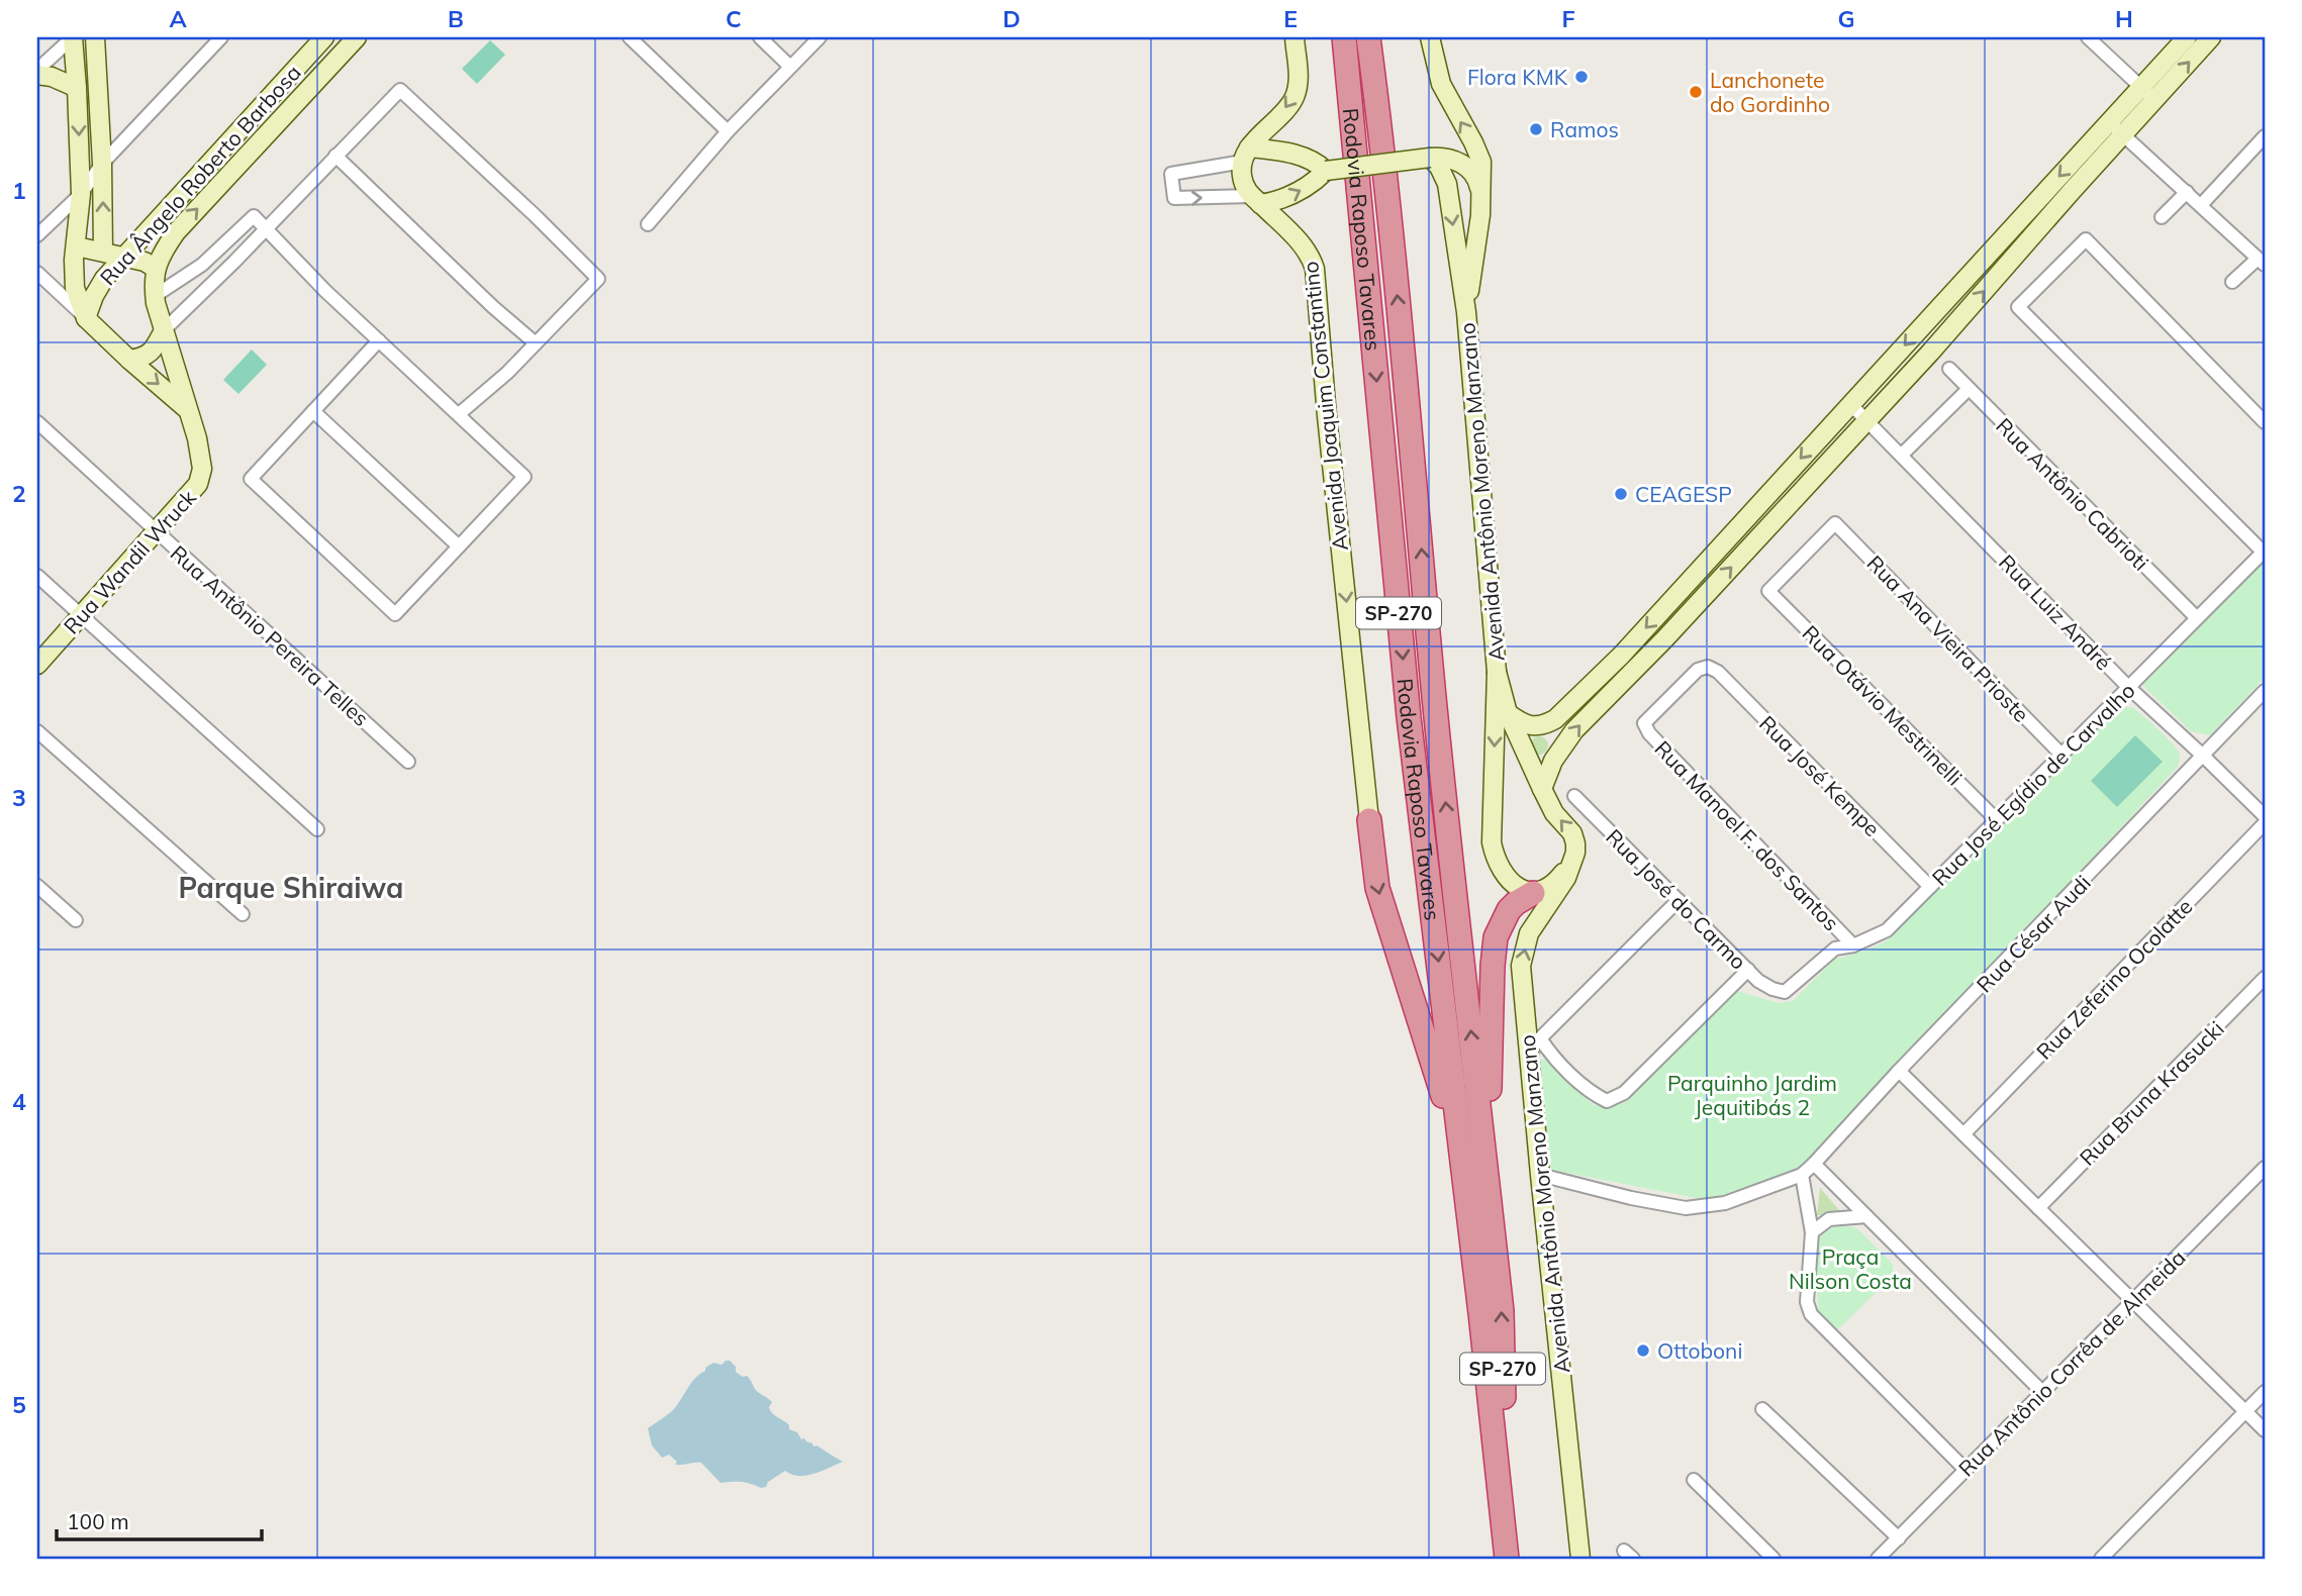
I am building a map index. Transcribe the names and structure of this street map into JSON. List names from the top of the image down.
{
  "streets": {
    "highway": ["Rodovia Raposo Tavares", "SP-270"],
    "main road": [
      "Rua Ângelo Roberto Barbosa",
      "Avenida Joaquim Constantino",
      "Avenida Antônio Moreno Manzano",
      "Rua Wandil Wruck"
    ],
    "street": [
      "Rua Antônio Cabrioti",
      "Rua Luiz André",
      "Rua Antônio Pereira Telles",
      "Rua Ana Vieira Prioste",
      "Rua Otávio Mestrinelli",
      "Rua José Kempe",
      "Rua José Egídio de Carvalho",
      "Rua Manoel F. dos Santos",
      "Rua José do Carmo",
      "Rua César Audi",
      "Rua Zeferino Ocolatte",
      "Rua Bruna Krasucki",
      "Rua Antônio Corrêa de Almeida"
    ]
  },
  "crossings": [
    ["Avenida Antônio Moreno Manzano", "Rua César Audi"],
    ["Rua Antônio Cabrioti", "Rua José Egídio de Carvalho"],
    ["Rua Wandil Wruck", "Rua Antônio Pereira Telles"],
    ["Rua Luiz André", "Rua José Egídio de Carvalho"],
    ["Rua Luiz André", "Rua César Audi"],
    ["Rua Ana Vieira Prioste", "Rua Otávio Mestrinelli"],
    ["Rua Ana Vieira Prioste", "Rua José Egídio de Carvalho"],
    ["Rua Otávio Mestrinelli", "Rua José Egídio de Carvalho"],
    ["Rua José Kempe", "Rua José Egídio de Carvalho"],
    ["Rua José Kempe", "Rua Manoel F. dos Santos"],
    ["Rua José Egídio de Carvalho", "Rua Manoel F. dos Santos"],
    ["Rua José Egídio de Carvalho", "Rua José do Carmo"]
  ],
  "one_way": ["Avenida Joaquim Constantino"],
  "districts": ["Parque Shiraiwa"],
  "parks": ["Parquinho Jardim Jequitibás 2", "Praça Nilson Costa"],
  "places": [
    "Flora KMK",
    "Lanchonete do Gordinho",
    "Ramos",
    "CEAGESP",
    "Ottoboni"
  ],
  "scale_bar": "100 m",
  "grid": {
    "columns": [
      "A",
      "B",
      "C",
      "D",
      "E",
      "F",
      "G",
      "H"
    ],
    "rows": [
      "1",
      "2",
      "3",
      "4",
      "5"
    ]
  }
}
